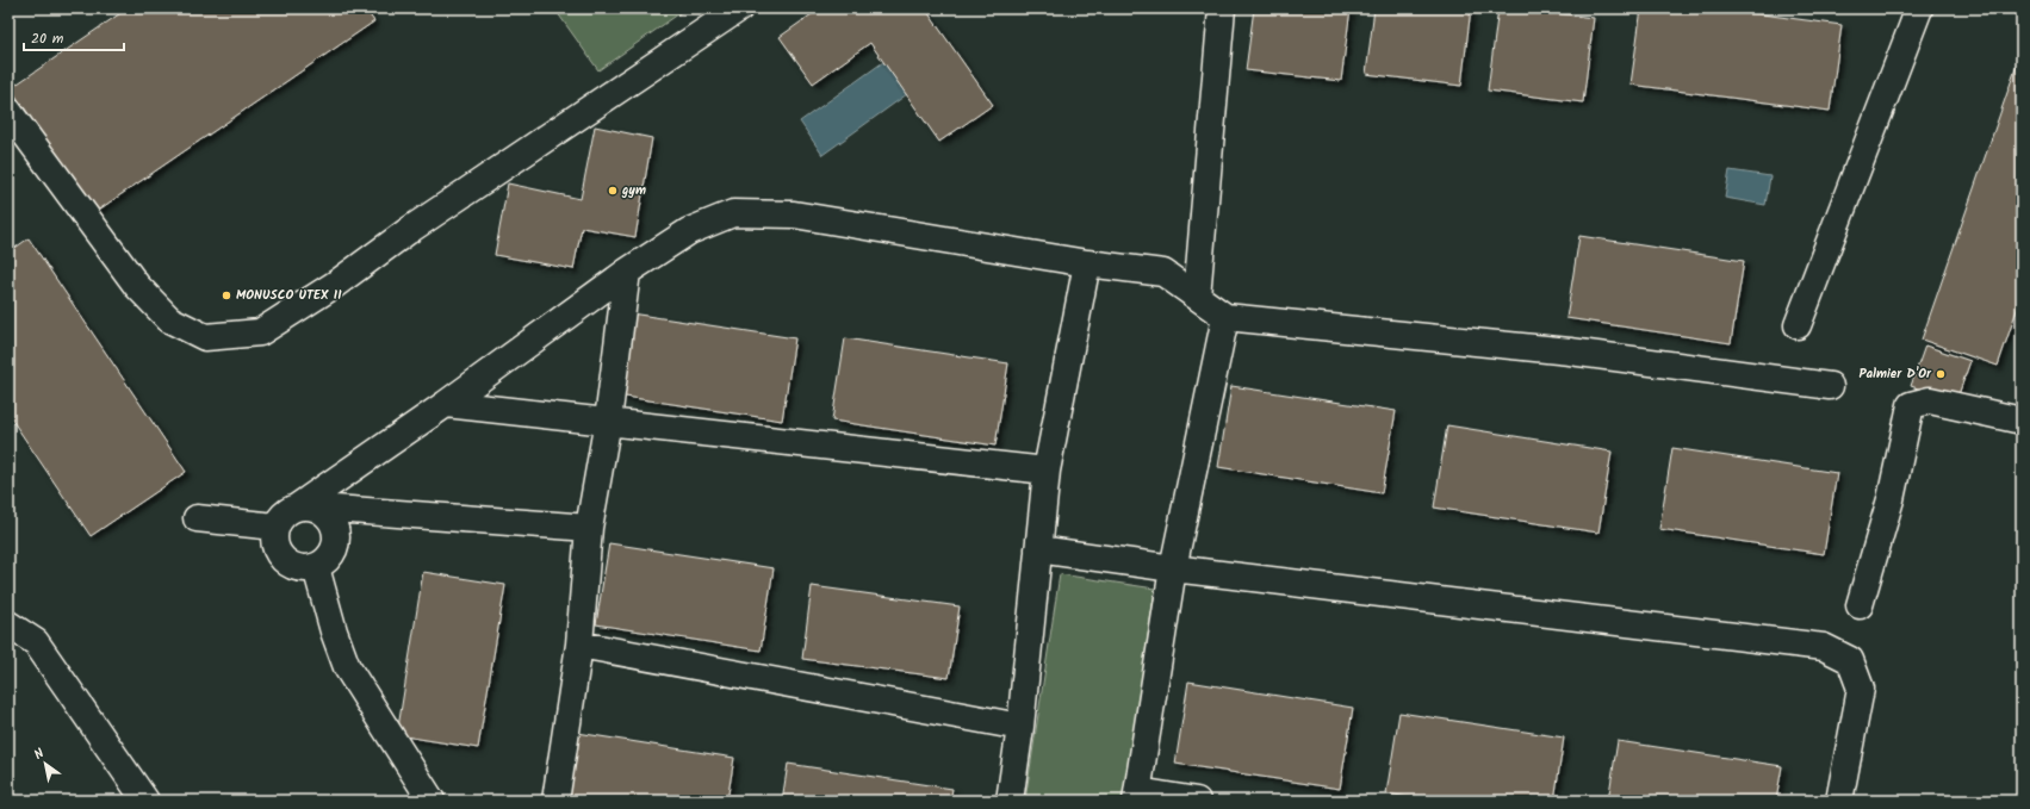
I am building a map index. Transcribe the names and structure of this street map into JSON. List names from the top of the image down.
{
  "places": ["gym", "MONUSCO UTEX II", "Palmier D'Or"],
  "scale_bar": "20 m",
  "north": "top left"
}
